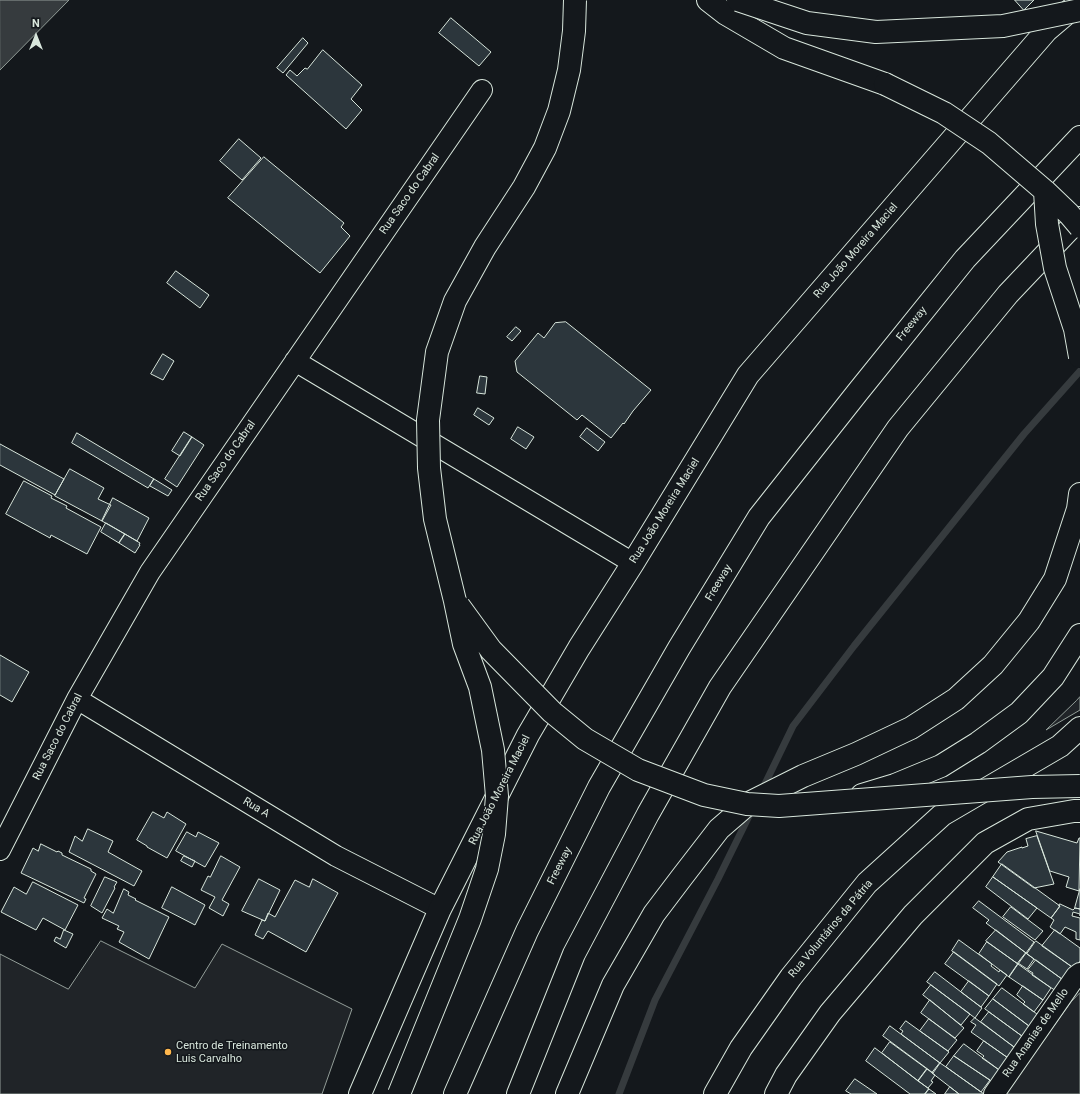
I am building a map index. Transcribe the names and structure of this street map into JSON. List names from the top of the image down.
{
  "streets": {
    "main road": ["Rua João Moreira Maciel", "Freeway", "Rua Voluntários da Pátria"],
    "street": ["Rua Saco do Cabral", "Rua A", "Rua Ananias de Mello"]
  },
  "crossings": [
    ["Rua Saco do Cabral", "Rua A"],
    ["Rua João Moreira Maciel", "Rua A"]
  ],
  "places": ["Centro de Treinamento Luis Carvalho"],
  "north": "top"
}
